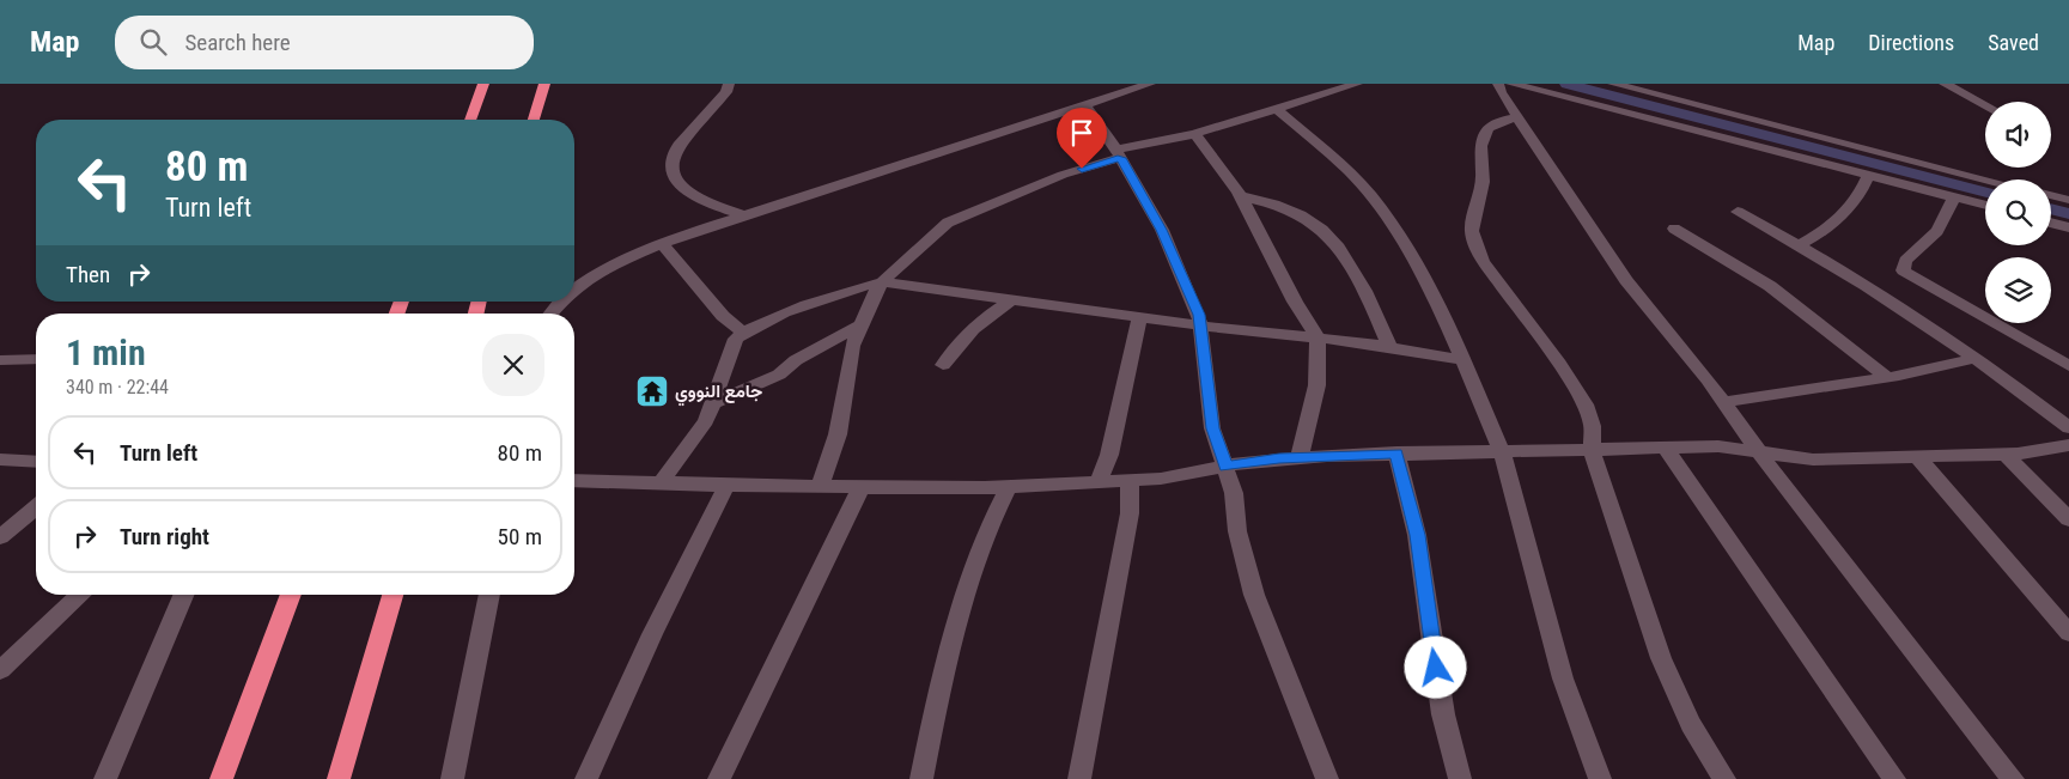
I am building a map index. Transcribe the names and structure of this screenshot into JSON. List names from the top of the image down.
{
  "places": {
    "temple": ["جامع النووي"]
  },
  "page": {
    "header": "Map",
    "search": "Search here",
    "nav": ["Map", "Directions", "Saved"],
    "turn": ["80 m", "Turn left"],
    "then": "Then",
    "heading": ["1 min", "340 m · 22:44"],
    "list": [
      {
        "name": "Turn left",
        "value": "80 m"
      },
      {
        "name": "Turn right",
        "value": "50 m"
      }
    ]
  }
}
